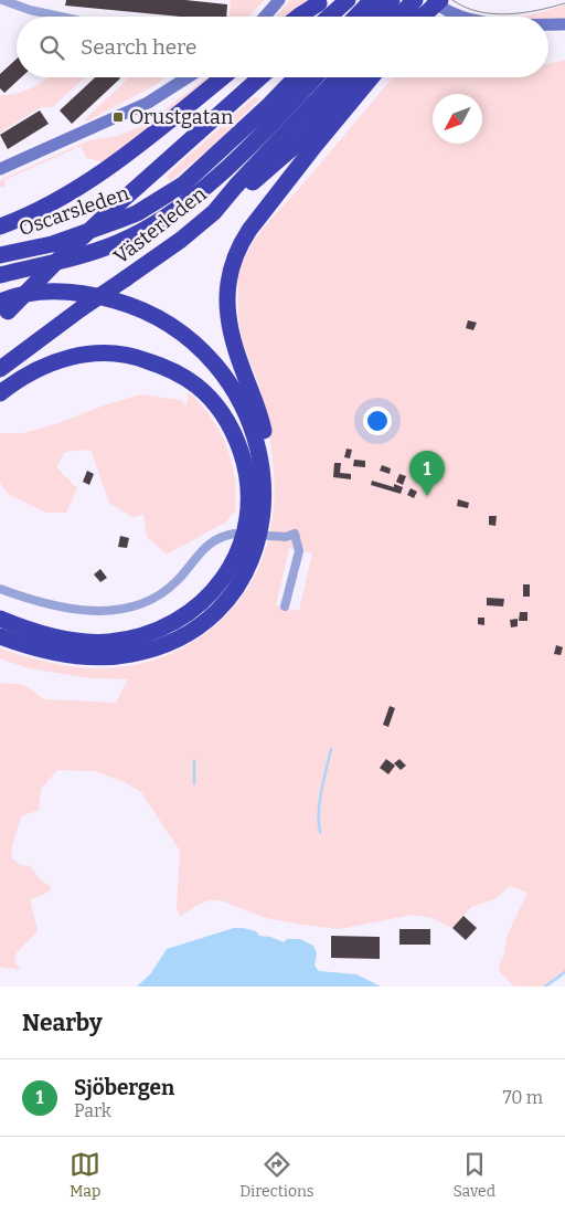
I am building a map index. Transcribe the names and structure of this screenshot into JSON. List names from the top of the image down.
{
  "streets": {
    "highway": ["Oscarsleden", "Västerleden"]
  },
  "places": {
    "transit": ["Orustgatan"]
  },
  "north": "bottom left",
  "page": {
    "search": "Search here",
    "pins": "1",
    "heading": "Nearby",
    "list": [
      {
        "mark": "1",
        "name": "Sjöbergen",
        "note": "Park",
        "value": "70 m"
      }
    ],
    "nav": ["Map", "Directions", "Saved"]
  }
}
